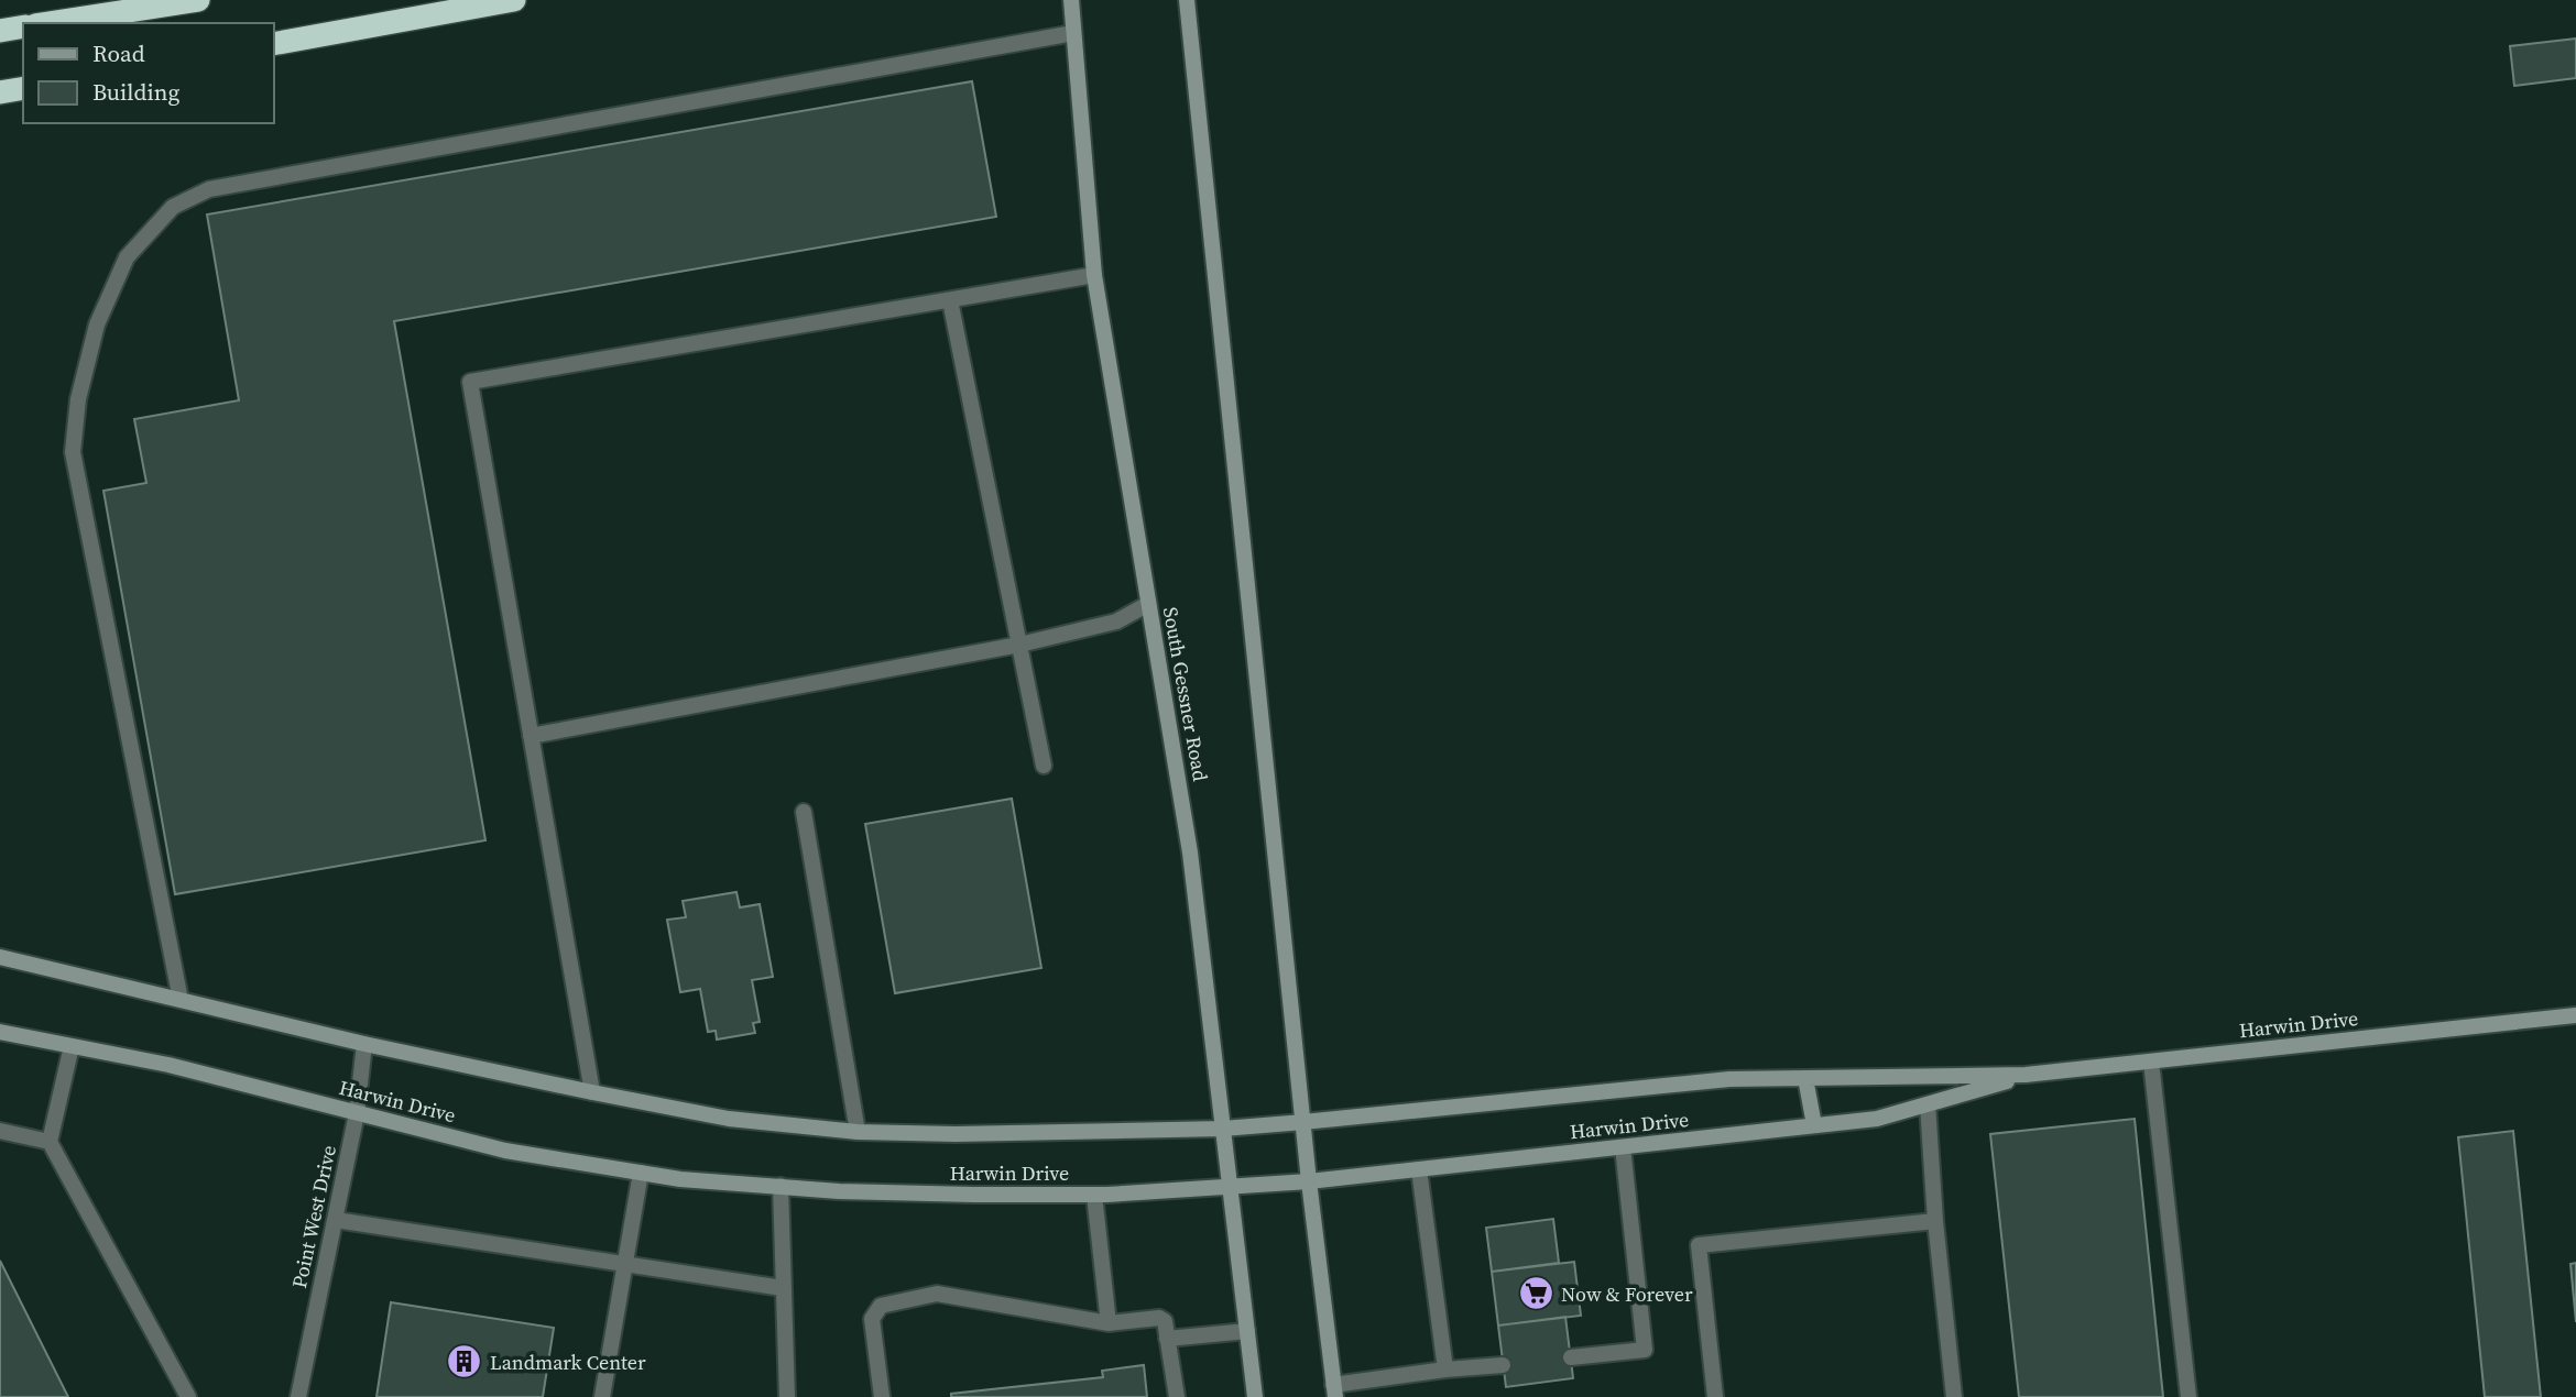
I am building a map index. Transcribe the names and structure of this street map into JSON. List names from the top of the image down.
{
  "streets": {
    "main road": ["South Gessner Road", "Harwin Drive"],
    "street": ["Point West Drive"]
  },
  "crossings": [
    ["South Gessner Road", "Harwin Drive"],
    ["Harwin Drive", "Point West Drive"]
  ],
  "places": {
    "supermarket": ["Now & Forever"],
    "building": ["Landmark Center"]
  },
  "legend": ["Road", "Building"]
}
